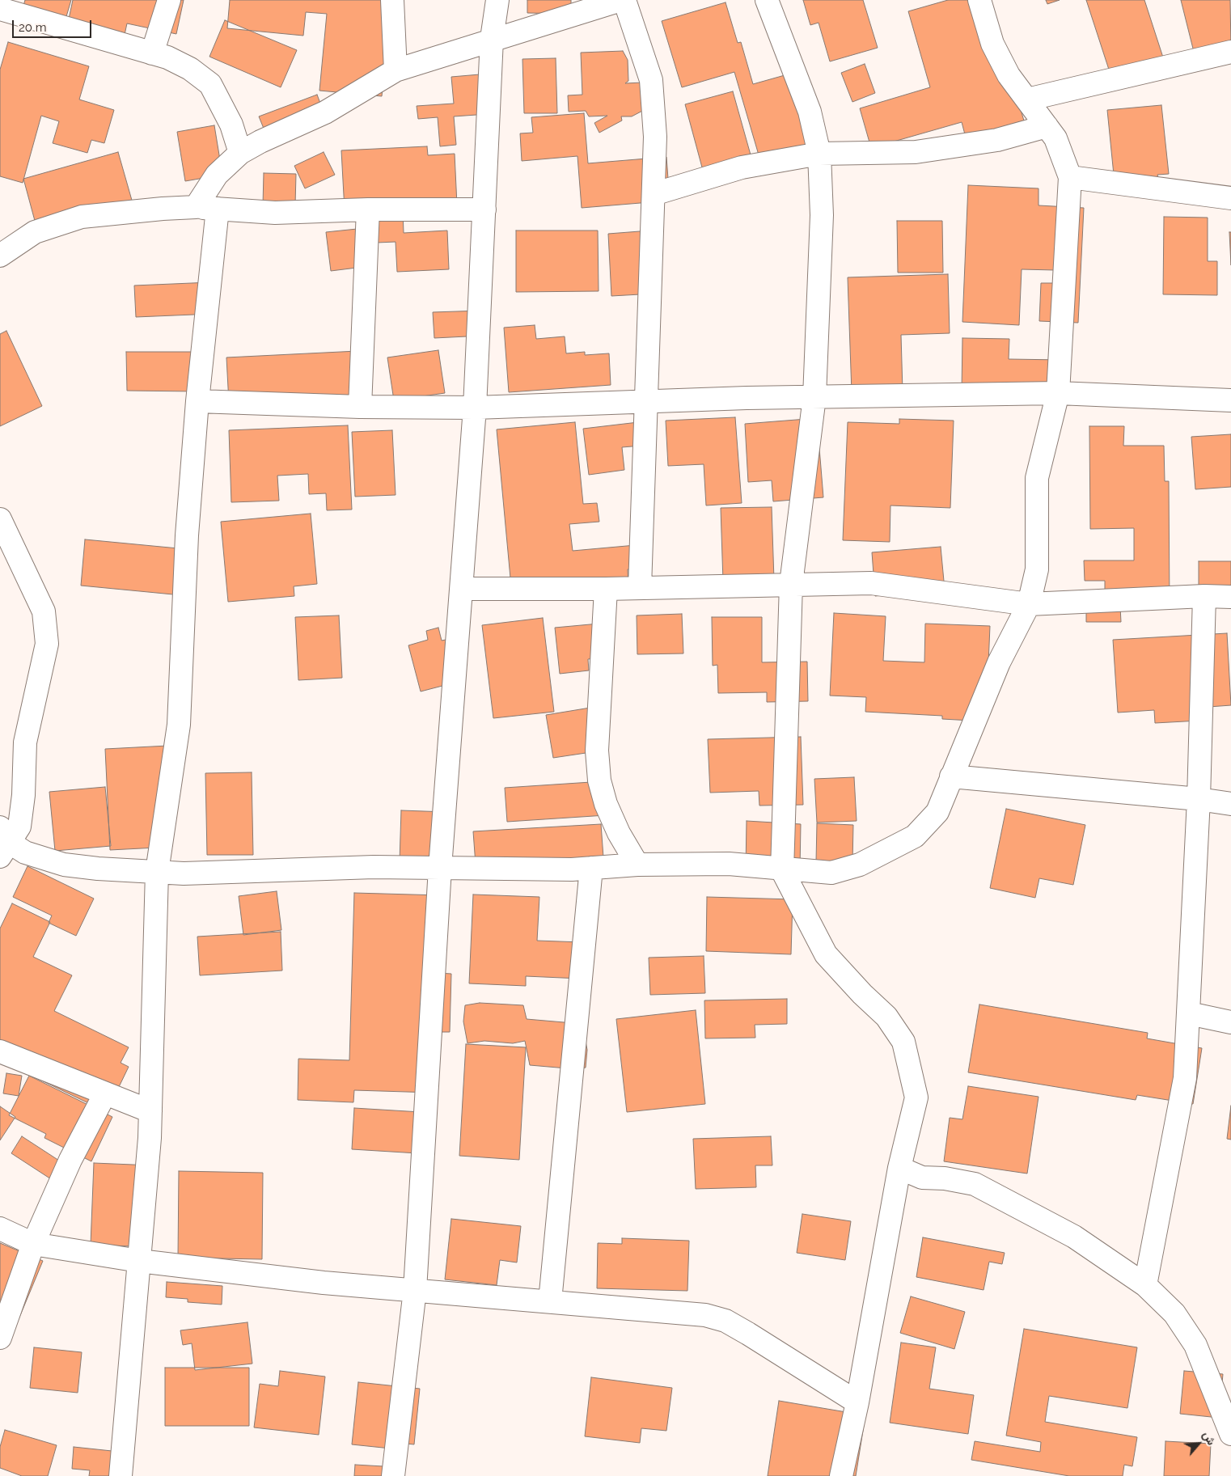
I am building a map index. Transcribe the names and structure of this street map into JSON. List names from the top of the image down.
{
  "scale_bar": "20 m",
  "north": "top right"
}
